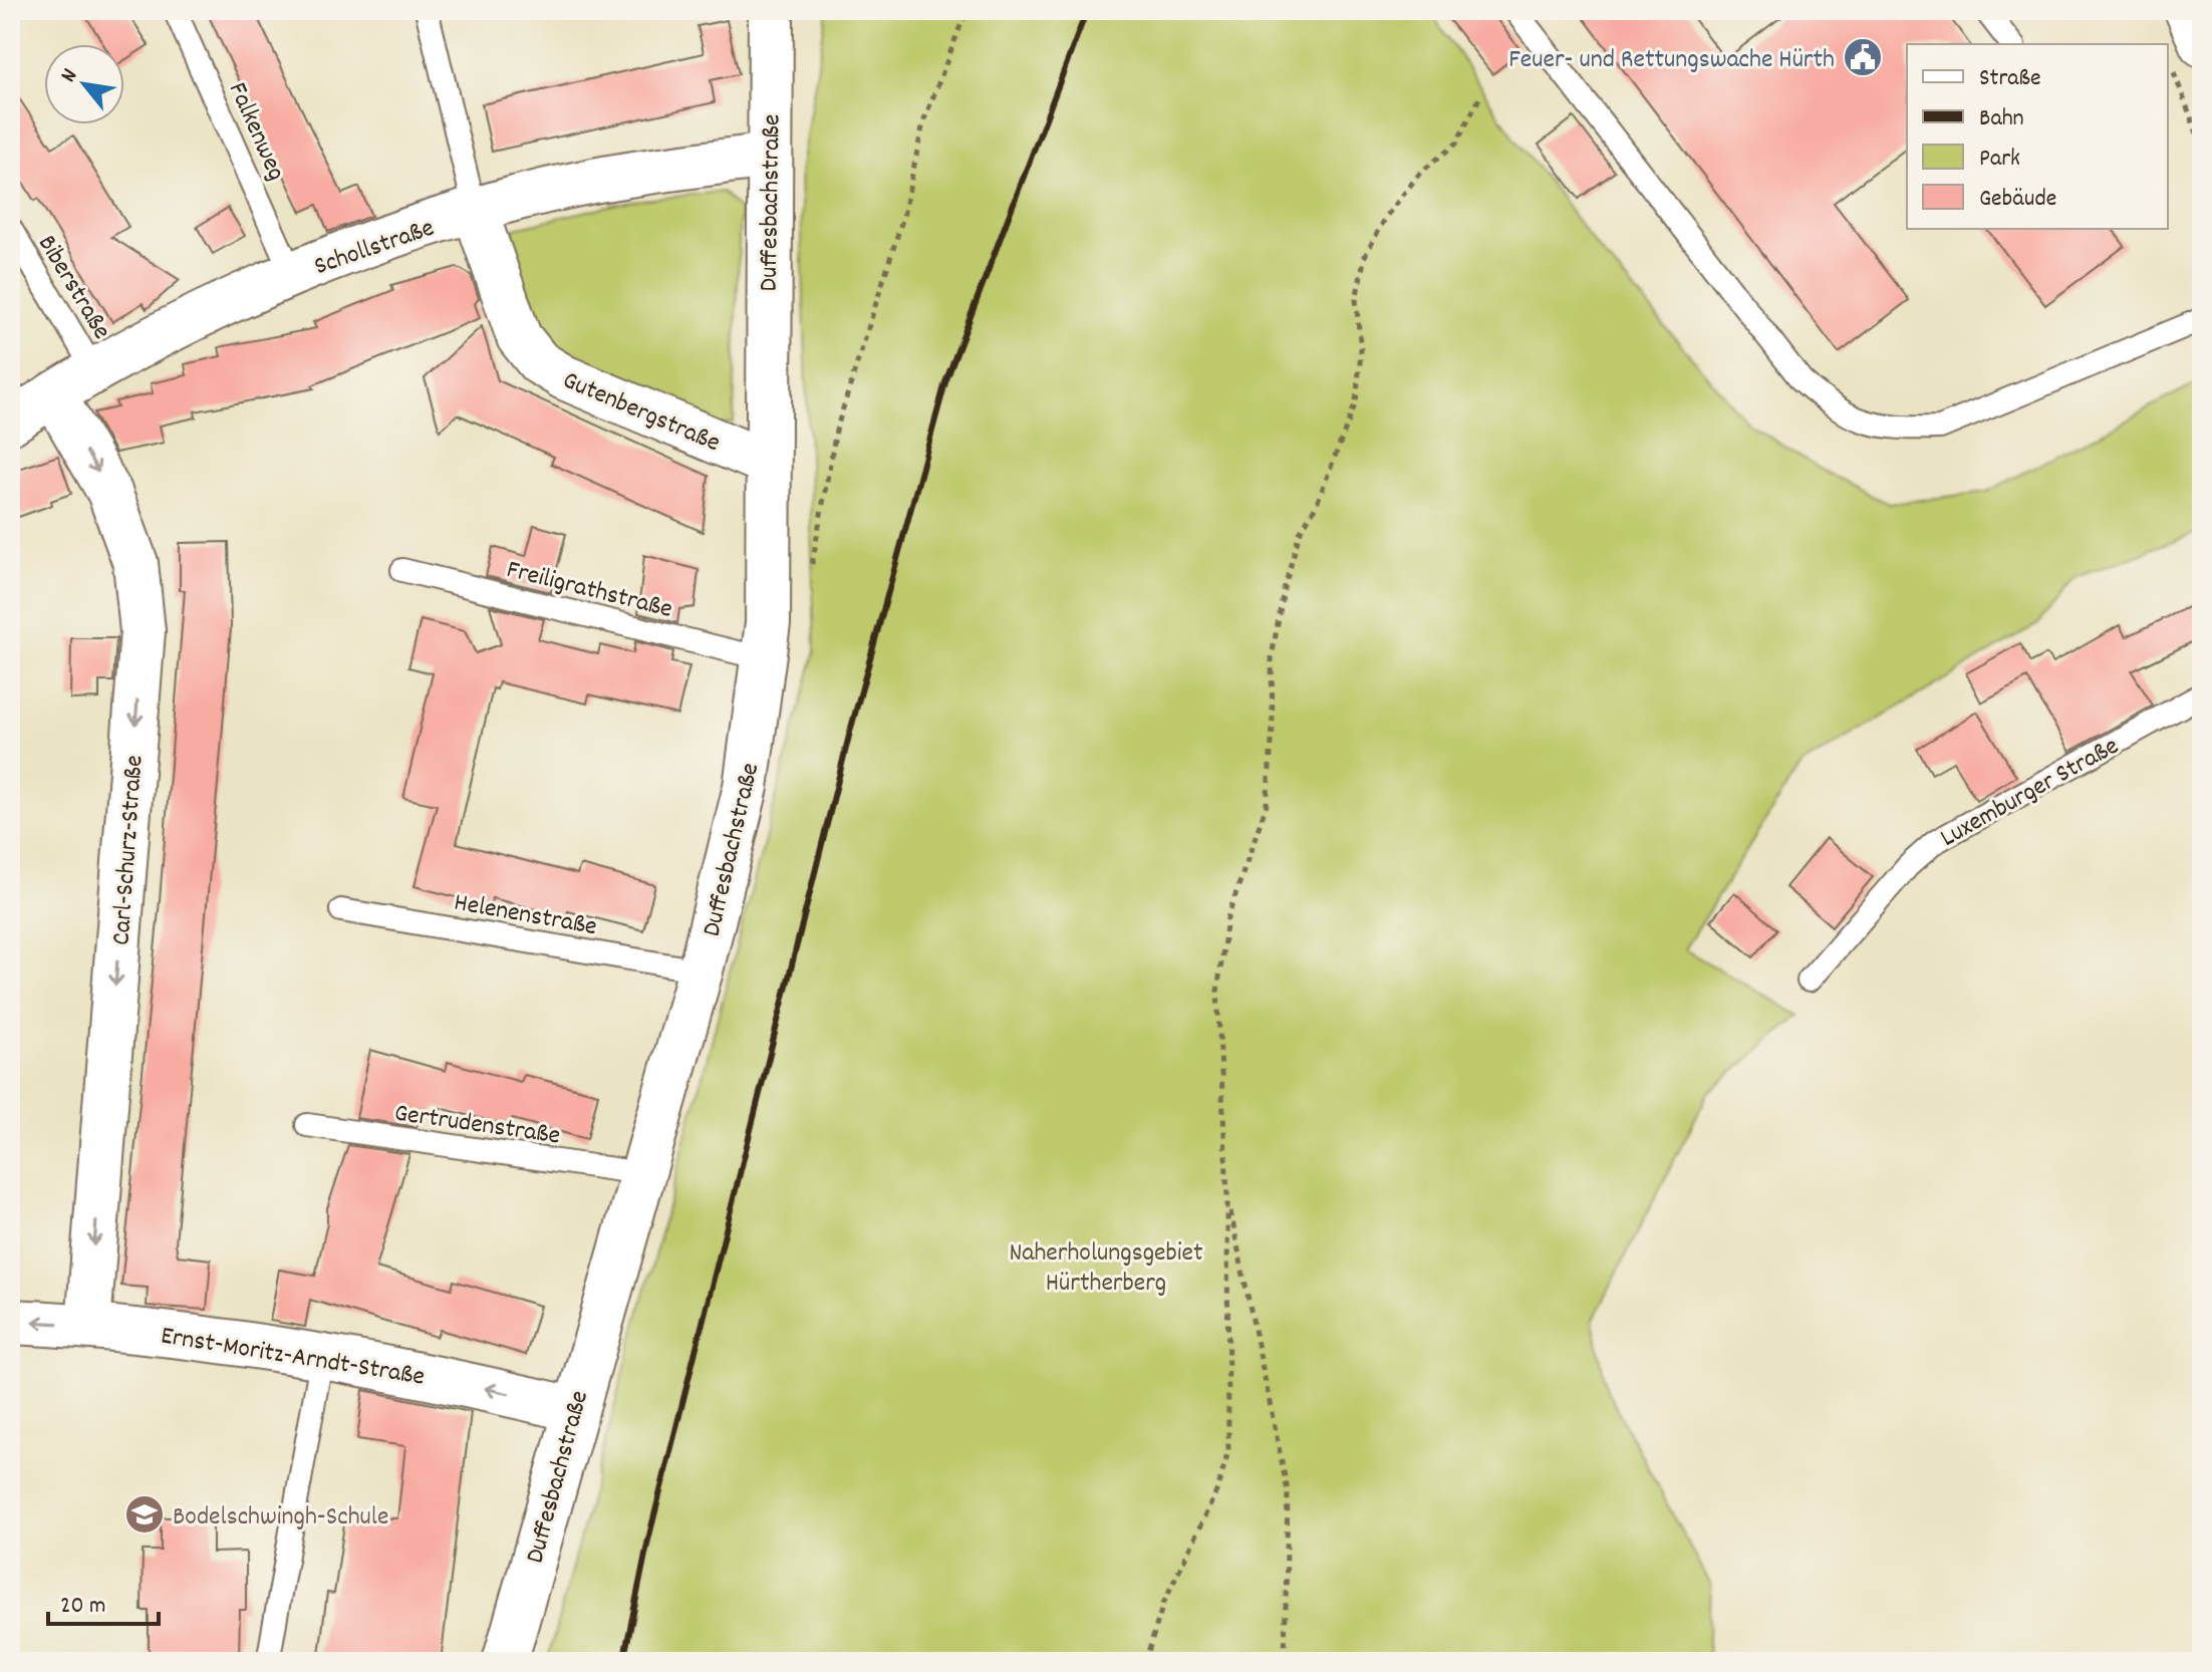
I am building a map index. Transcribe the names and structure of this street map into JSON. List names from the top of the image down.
{
  "streets": {
    "street": [
      "Duffesbachstraße",
      "Schollstraße",
      "Gutenbergstraße",
      "Carl-Schurz-Straße",
      "Ernst-Moritz-Arndt-Straße"
    ],
    "lane": [
      "Falkenweg",
      "Biberstraße",
      "Freiligrathstraße",
      "Luxemburger Straße",
      "Helenenstraße",
      "Gertrudenstraße"
    ]
  },
  "crossings": [
    ["Falkenweg", "Schollstraße"],
    ["Duffesbachstraße", "Schollstraße"],
    ["Duffesbachstraße", "Gutenbergstraße"],
    ["Duffesbachstraße", "Freiligrathstraße"],
    ["Duffesbachstraße", "Helenenstraße"],
    ["Duffesbachstraße", "Gertrudenstraße"],
    ["Duffesbachstraße", "Ernst-Moritz-Arndt-Straße"],
    ["Schollstraße", "Biberstraße"],
    ["Schollstraße", "Gutenbergstraße"],
    ["Schollstraße", "Carl-Schurz-Straße"],
    ["Carl-Schurz-Straße", "Ernst-Moritz-Arndt-Straße"]
  ],
  "one_way": ["Carl-Schurz-Straße", "Ernst-Moritz-Arndt-Straße"],
  "parks": ["Naherholungsgebiet Hürtherberg"],
  "places": {
    "public building": ["Feuer- und Rettungswache Hürth"],
    "school or university": ["Bodelschwingh-Schule"]
  },
  "legend": [
    "Straße",
    "Bahn",
    "Park",
    "Gebäude"
  ],
  "scale_bar": "20 m",
  "north": "top left"
}
